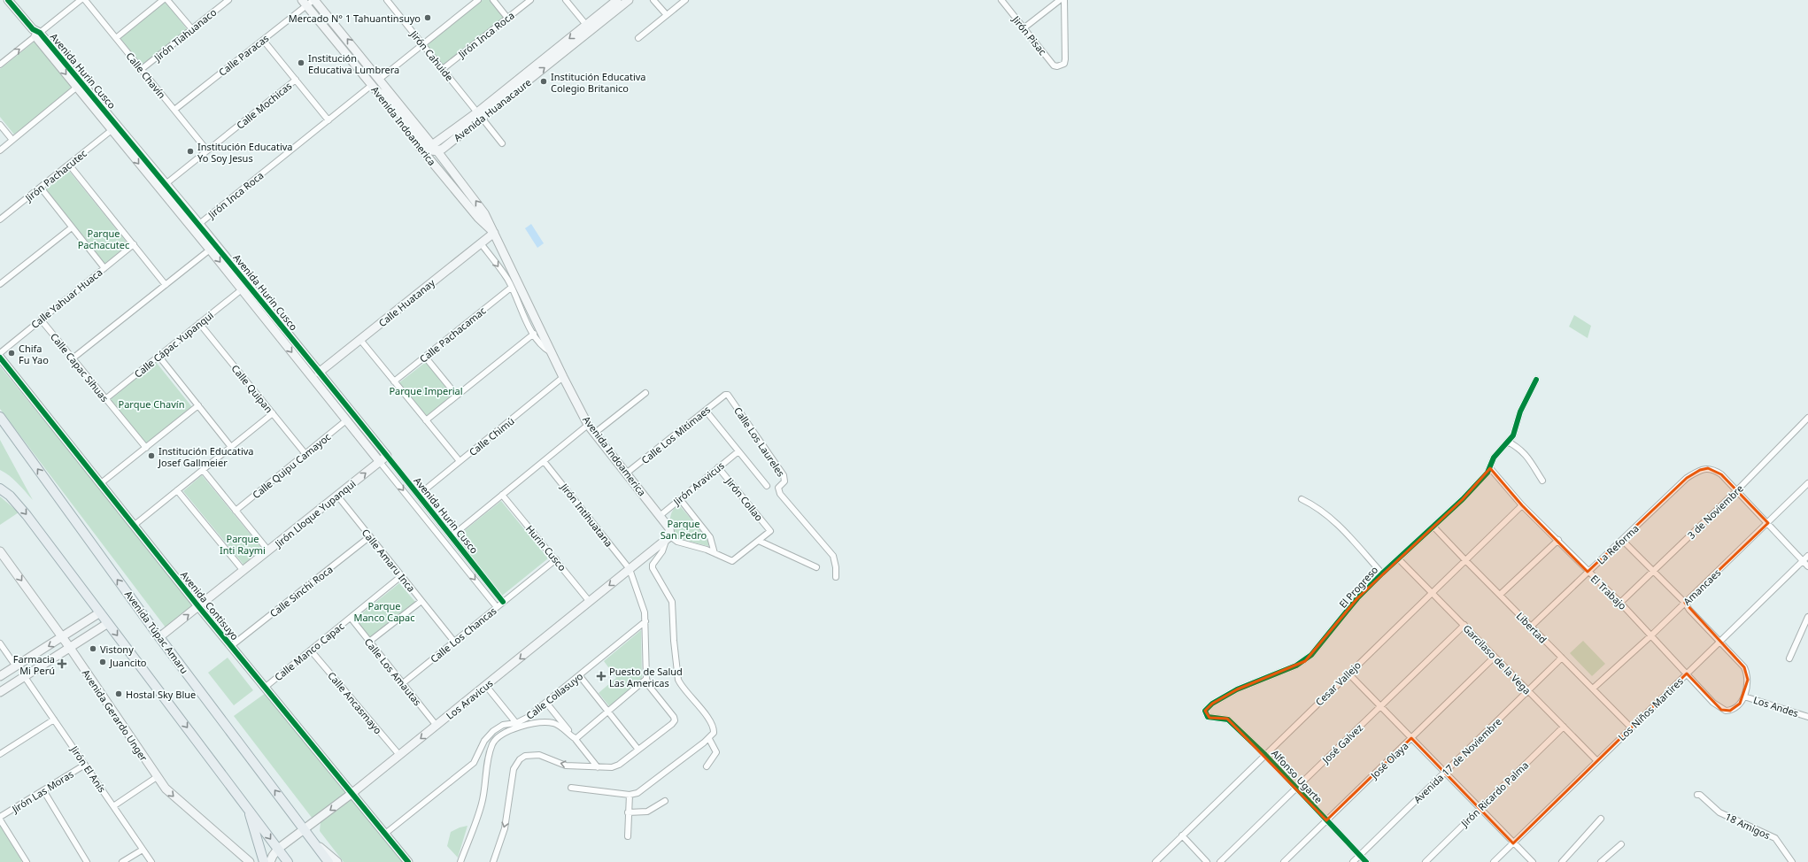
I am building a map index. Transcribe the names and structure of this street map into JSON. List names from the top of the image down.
{
  "streets": {
    "main road": ["Avenida Túpac Amaru"],
    "street": [
      "Jirón Tiahuanaco",
      "Jirón Inca Roca",
      "Jirón Pisac",
      "Calle Paracas",
      "Jirón Cahuide",
      "Avenida Hurin Cusco",
      "Calle Chavín",
      "Calle Mochicas",
      "Avenida Huanacaure",
      "Avenida Indoamerica",
      "Jirón Pachacutec",
      "Calle Yahuar Huaca",
      "Calle Huatanay",
      "Calle Pachacamac",
      "Calle Cápac Yupanqui",
      "Calle Capac Sihuas",
      "Calle Quipan",
      "Calle Los Mitimaes",
      "Calle Chimú",
      "Calle Los Laureles",
      "Calle Quipu Camayoc",
      "Jirón Aravicus",
      "Jirón Collao",
      "3 de Noviembre",
      "Jirón Lloque Yupanqui",
      "Jirón Intihuatana",
      "La Reforma",
      "Hurin Cusco",
      "Calle Amaru Inca",
      "El Progreso",
      "Amancaes",
      "Calle Sinchi Roca",
      "El Trabajo",
      "Avenida Contisuyo",
      "Libertad",
      "Calle Los Chancas",
      "Calle Manco Capac",
      "Garcilaso de la Vega",
      "Calle Los Amautas",
      "Cesar Vallejo",
      "Calle Collasuyo",
      "Los Aravicus",
      "Calle Ancasmayo",
      "Los Andes",
      "Los Niños Martires",
      "Avenida Gerardo Unger",
      "José Galvez",
      "José Olaya",
      "Avenida 17 de Noviembre",
      "Jirón El Anís",
      "Alfonso Ugarte",
      "Jirón Las Moras",
      "Jirón Ricardo Palma",
      "18 Amigos"
    ]
  },
  "crossings": [
    ["Jirón Tiahuanaco", "Calle Chavín"],
    ["Jirón Inca Roca", "Jirón Cahuide"],
    ["Jirón Inca Roca", "Avenida Hurin Cusco"],
    ["Jirón Inca Roca", "Avenida Indoamerica"],
    ["Calle Paracas", "Calle Chavín"],
    ["Calle Paracas", "Avenida Indoamerica"],
    ["Jirón Cahuide", "Avenida Huanacaure"],
    ["Avenida Hurin Cusco", "Calle Mochicas"],
    ["Avenida Hurin Cusco", "Jirón Pachacutec"],
    ["Avenida Hurin Cusco", "Calle Huatanay"],
    ["Avenida Hurin Cusco", "Calle Cápac Yupanqui"],
    ["Avenida Hurin Cusco", "Calle Chimú"],
    ["Avenida Hurin Cusco", "Calle Quipu Camayoc"],
    ["Avenida Hurin Cusco", "Jirón Lloque Yupanqui"],
    ["Avenida Hurin Cusco", "Calle Los Chancas"],
    ["Calle Chavín", "Calle Mochicas"],
    ["Avenida Huanacaure", "Avenida Indoamerica"],
    ["Avenida Indoamerica", "Calle Huatanay"],
    ["Avenida Indoamerica", "Calle Pachacamac"],
    ["Avenida Indoamerica", "Calle Los Mitimaes"],
    ["Avenida Indoamerica", "Calle Chimú"],
    ["Avenida Indoamerica", "Jirón Aravicus"],
    ["Avenida Indoamerica", "Los Aravicus"],
    ["Calle Yahuar Huaca", "Calle Capac Sihuas"],
    ["Calle Cápac Yupanqui", "Calle Capac Sihuas"],
    ["Calle Cápac Yupanqui", "Calle Quipan"],
    ["Calle Quipan", "Calle Quipu Camayoc"],
    ["Calle Los Mitimaes", "Calle Los Laureles"],
    ["Jirón Aravicus", "Jirón Collao"],
    ["3 de Noviembre", "La Reforma"],
    ["3 de Noviembre", "El Trabajo"],
    ["Jirón Lloque Yupanqui", "Calle Amaru Inca"],
    ["Jirón Lloque Yupanqui", "Avenida Contisuyo"],
    ["Jirón Lloque Yupanqui", "Avenida Túpac Amaru"],
    ["Jirón Intihuatana", "Calle Collasuyo"],
    ["Jirón Intihuatana", "Los Aravicus"],
    ["La Reforma", "El Trabajo"],
    ["La Reforma", "Libertad"],
    ["Hurin Cusco", "Calle Los Chancas"],
    ["Hurin Cusco", "Los Aravicus"],
    ["Calle Amaru Inca", "Calle Sinchi Roca"],
    ["Calle Amaru Inca", "Calle Los Chancas"],
    ["Calle Amaru Inca", "Calle Manco Capac"],
    ["El Progreso", "El Trabajo"],
    ["El Progreso", "Libertad"],
    ["El Progreso", "Garcilaso de la Vega"],
    ["El Progreso", "Alfonso Ugarte"],
    ["Amancaes", "El Trabajo"],
    ["Amancaes", "Libertad"],
    ["Calle Sinchi Roca", "Avenida Contisuyo"],
    ["El Trabajo", "Cesar Vallejo"],
    ["El Trabajo", "Los Andes"],
    ["El Trabajo", "Los Niños Martires"],
    ["Avenida Contisuyo", "Calle Manco Capac"],
    ["Avenida Contisuyo", "Calle Collasuyo"],
    ["Avenida Contisuyo", "Los Aravicus"],
    ["Libertad", "Cesar Vallejo"],
    ["Libertad", "Los Niños Martires"],
    ["Libertad", "Avenida 17 de Noviembre"],
    ["Avenida Túpac Amaru", "Los Aravicus"],
    ["Calle Los Chancas", "Calle Los Amautas"],
    ["Calle Manco Capac", "Calle Los Amautas"],
    ["Calle Manco Capac", "Calle Ancasmayo"],
    ["Garcilaso de la Vega", "Cesar Vallejo"],
    ["Garcilaso de la Vega", "Los Niños Martires"],
    ["Garcilaso de la Vega", "José Galvez"],
    ["Garcilaso de la Vega", "José Olaya"],
    ["Garcilaso de la Vega", "Avenida 17 de Noviembre"],
    ["Garcilaso de la Vega", "Jirón Ricardo Palma"],
    ["Calle Los Amautas", "Los Aravicus"],
    ["Cesar Vallejo", "Alfonso Ugarte"],
    ["Los Aravicus", "Calle Ancasmayo"],
    ["José Galvez", "Alfonso Ugarte"],
    ["José Olaya", "Alfonso Ugarte"],
    ["Avenida 17 de Noviembre", "Alfonso Ugarte"],
    ["Jirón El Anís", "Jirón Las Moras"]
  ],
  "one_way": ["Jirón Lloque Yupanqui", "Los Aravicus", "Avenida Gerardo Unger"],
  "parks": [
    "Parque Pachacutec",
    "Parque Imperial",
    "Parque Chavín",
    "Parque San Pedro",
    "Parque Inti Raymi",
    "Parque Manco Capac"
  ],
  "places": {
    "other": [
      "Mercado N° 1 Tahuantinsuyo",
      "Institución Educativa Lumbrera",
      "Institución Educativa Colegio Britanico",
      "Institución Educativa Yo Soy Jesus",
      "Chifa Fu Yao",
      "Institución Educativa Josef Gallmeier",
      "Vistony",
      "Juancito",
      "Hostal Sky Blue"
    ],
    "health": ["Farmacia Mi Perú", "Puesto de Salud Las Americas"]
  }
}
